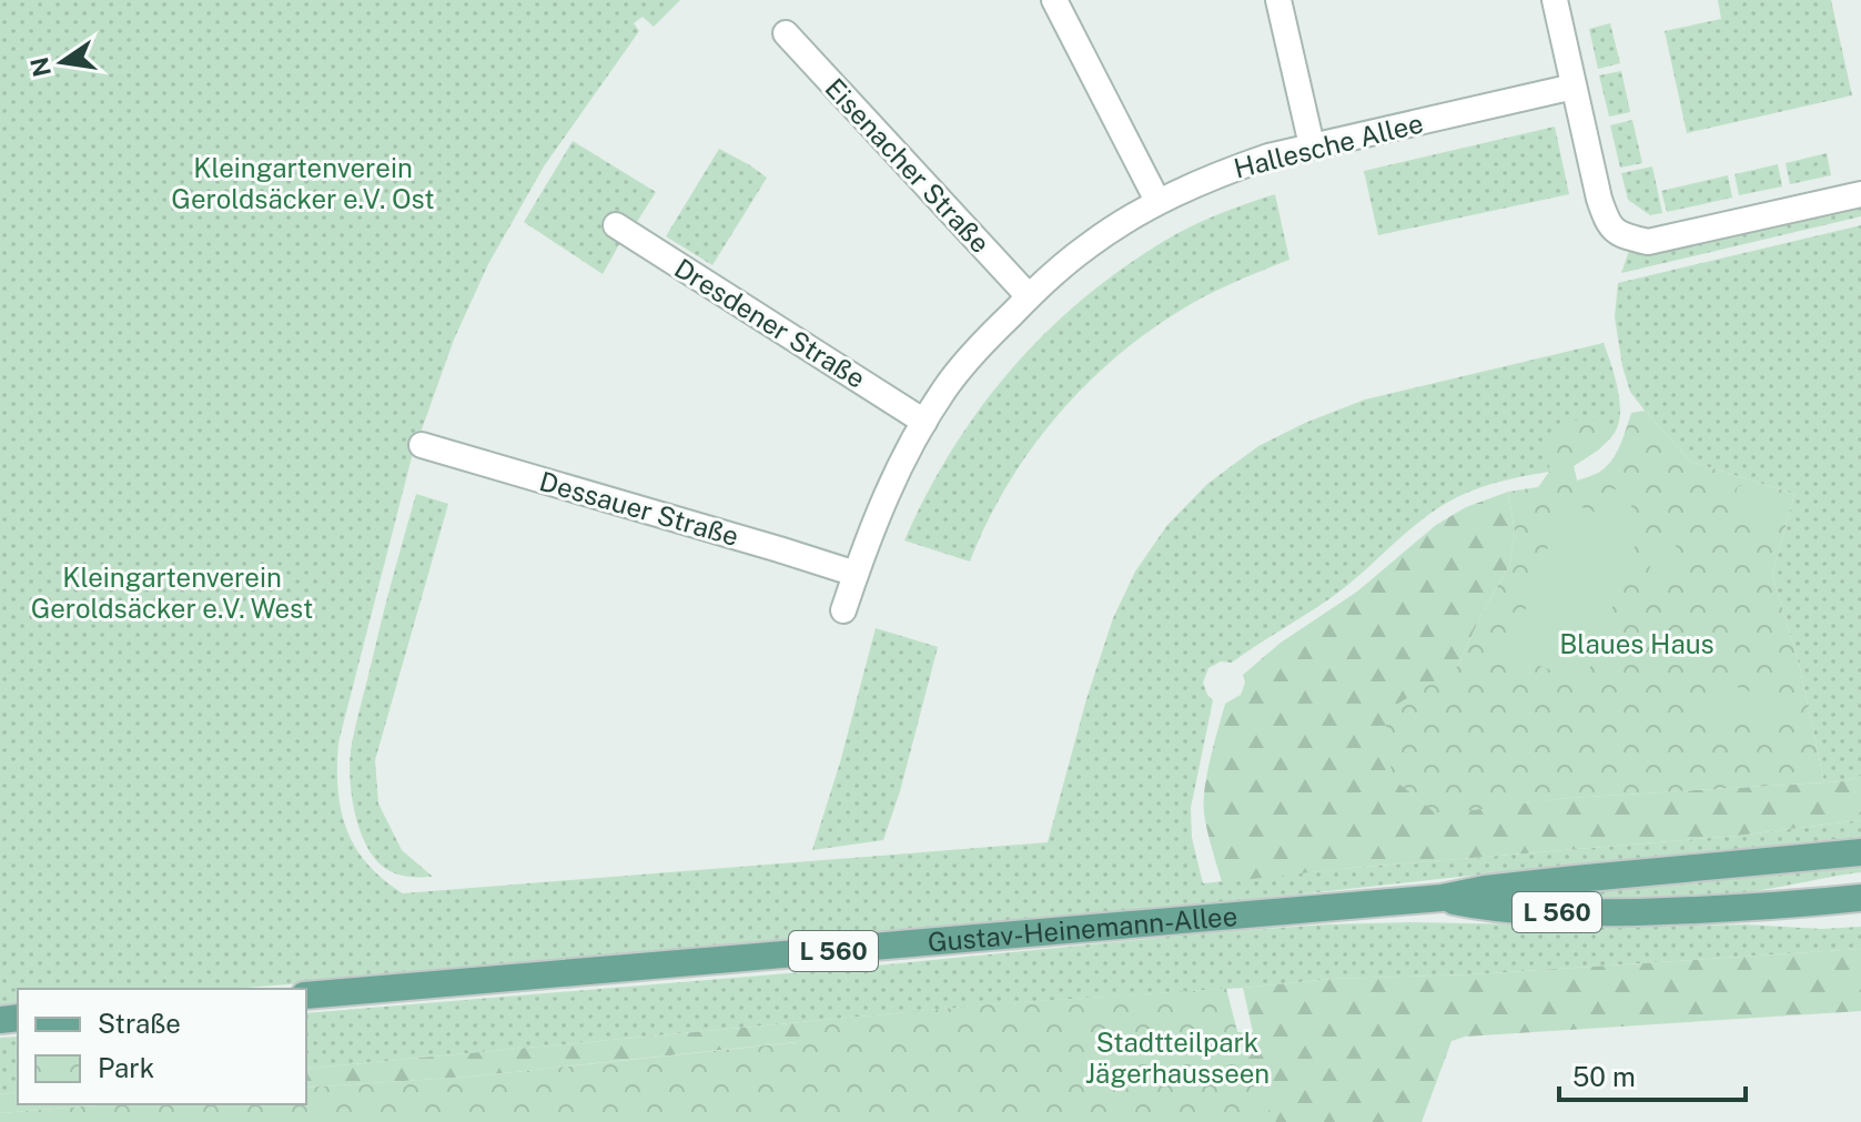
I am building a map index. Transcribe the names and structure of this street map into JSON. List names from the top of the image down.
{
  "streets": {
    "main road": ["L 560", "Gustav-Heinemann-Allee"],
    "street": [
      "Hallesche Allee",
      "Eisenacher Straße",
      "Dresdener Straße",
      "Dessauer Straße"
    ]
  },
  "crossings": [
    ["Hallesche Allee", "Eisenacher Straße"],
    ["Hallesche Allee", "Dresdener Straße"],
    ["Hallesche Allee", "Dessauer Straße"],
    ["L 560", "Gustav-Heinemann-Allee"]
  ],
  "parks": [
    "Kleingartenverein Geroldsäcker e.V. Ost",
    "Kleingartenverein Geroldsäcker e.V. West",
    "Blaues Haus",
    "Stadtteilpark Jägerhausseen"
  ],
  "legend": ["Straße", "Park"],
  "scale_bar": "50 m",
  "north": "left"
}
